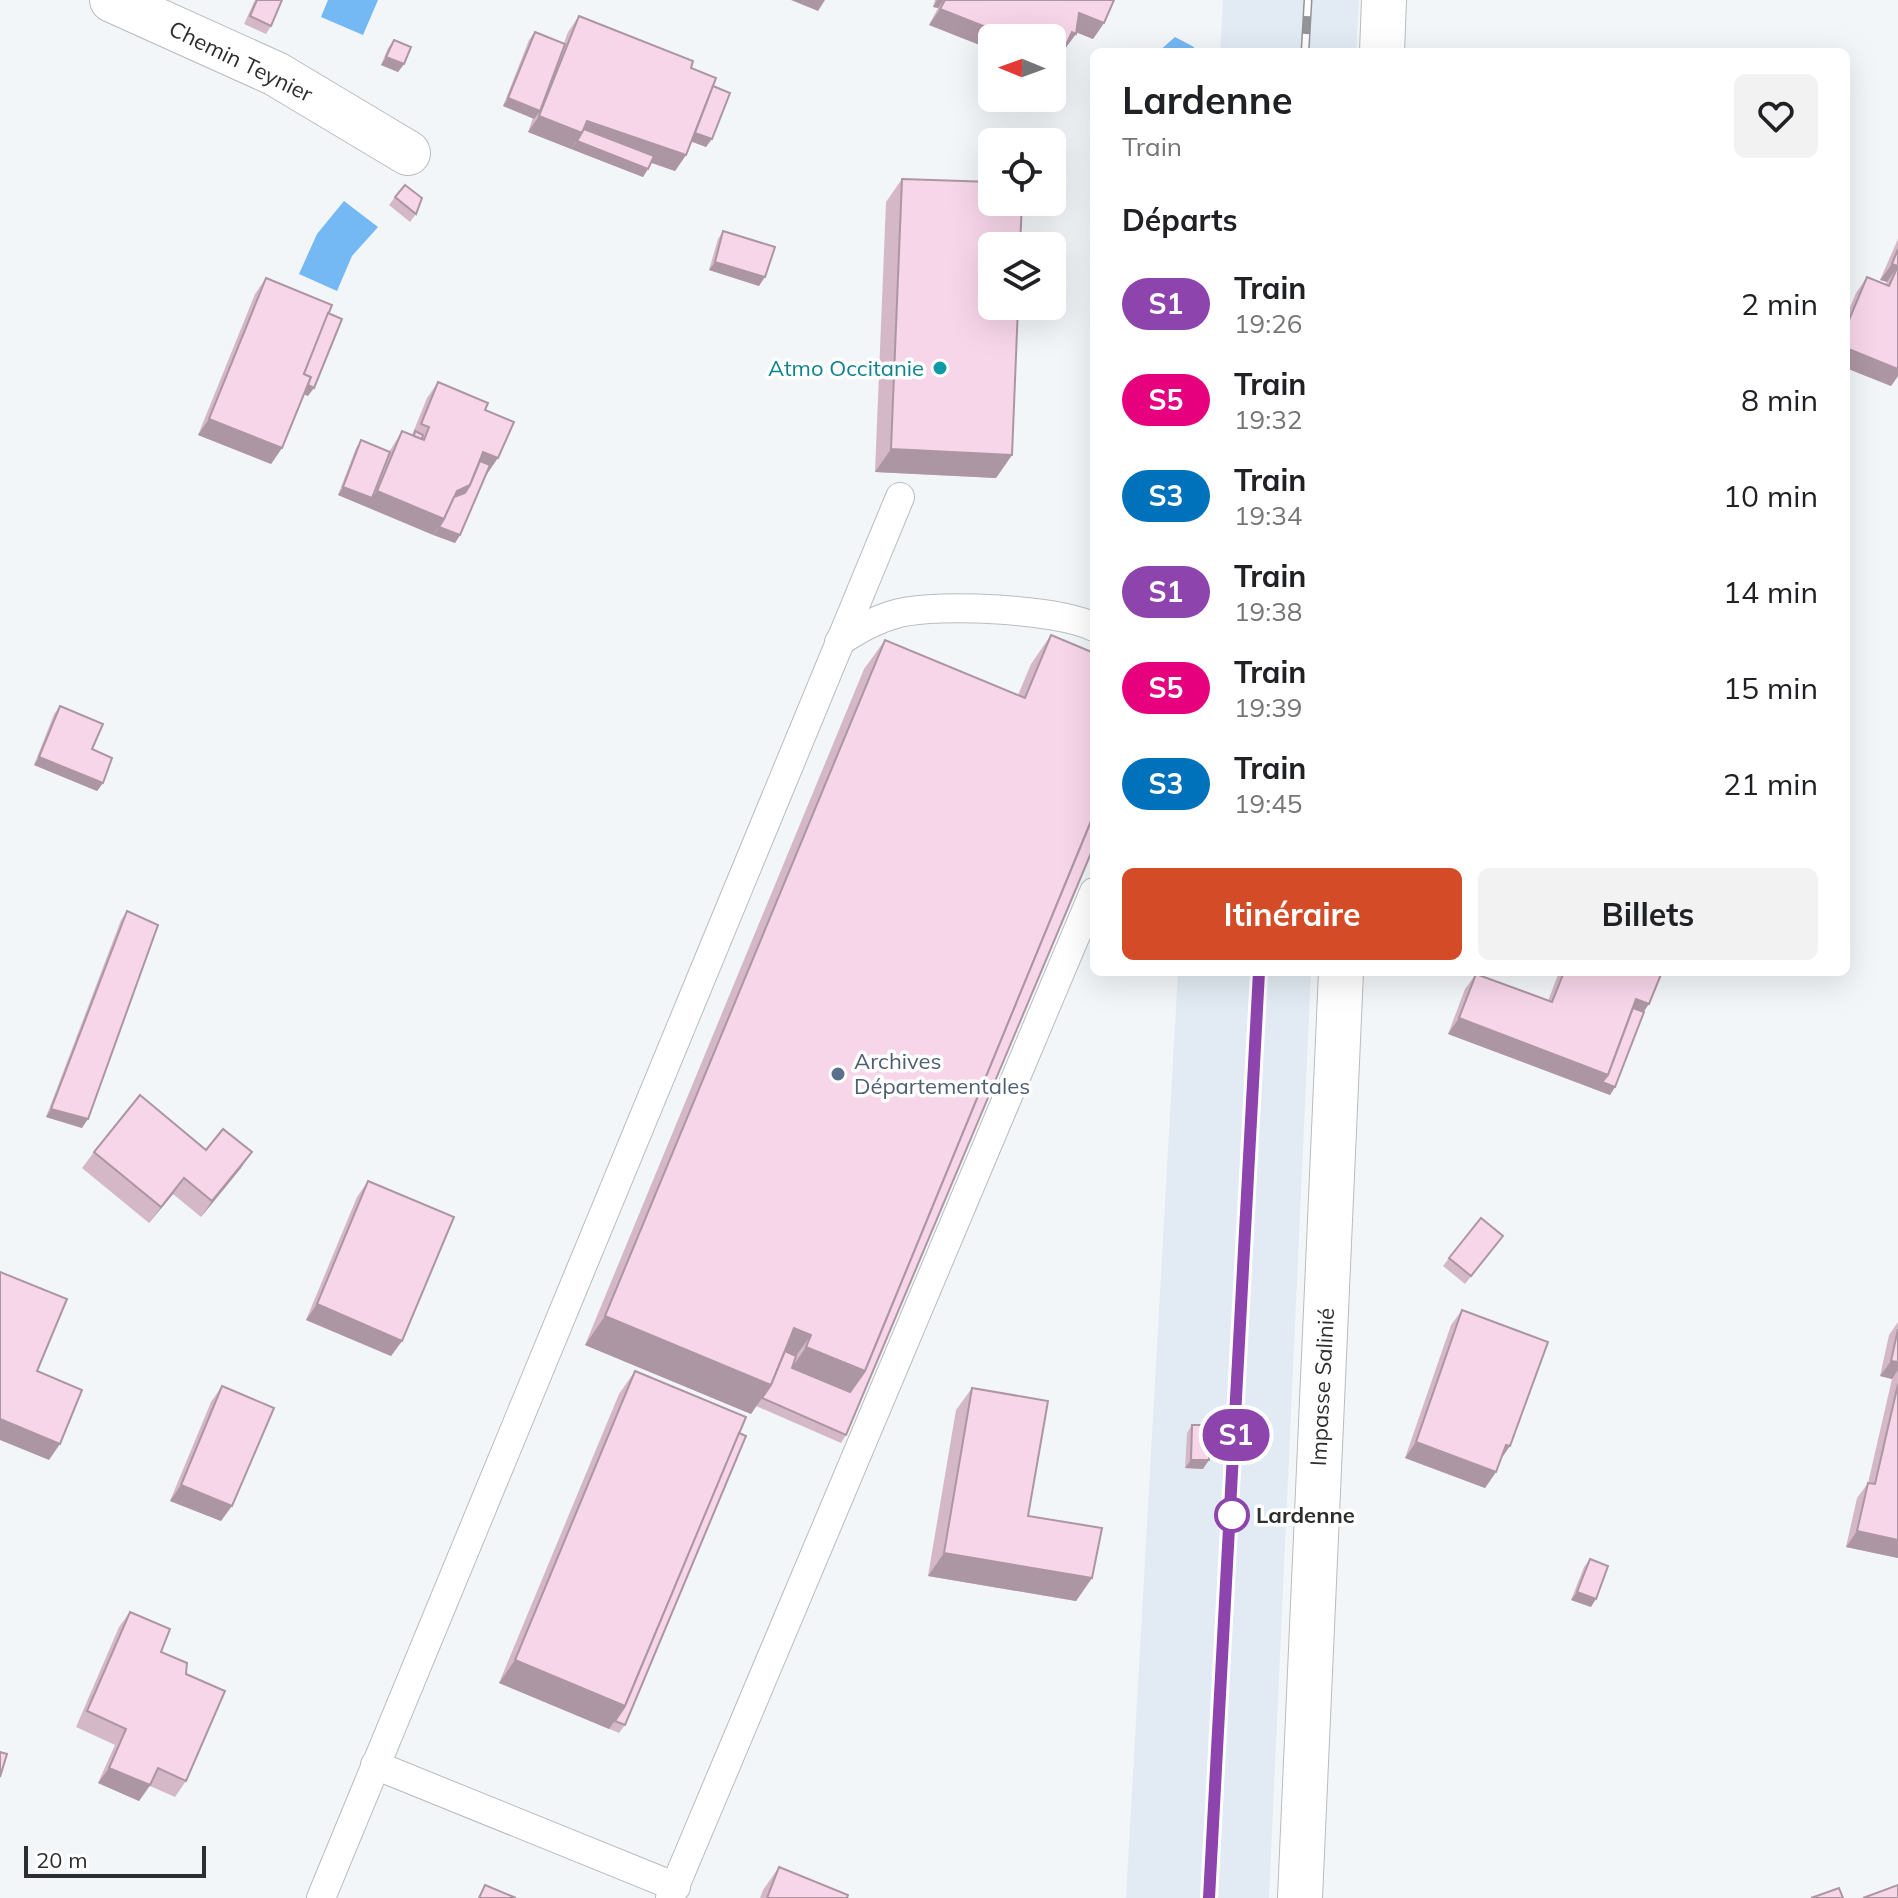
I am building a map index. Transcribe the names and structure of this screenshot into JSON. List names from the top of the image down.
{
  "streets": {
    "street": ["Chemin Teynier", "Impasse Salinié"]
  },
  "places": ["Atmo Occitanie", "Archives Départementales", "Lardenne"],
  "scale_bar": "20 m",
  "north": "left",
  "page": {
    "on_map": "S1",
    "heading": [
      ["Lardenne", "Train"],
      "Départs"
    ],
    "list": [
      {
        "mark": "S1",
        "name": "Train",
        "note": "19:26",
        "value": "2 min"
      },
      {
        "mark": "S5",
        "name": "Train",
        "note": "19:32",
        "value": "8 min"
      },
      {
        "mark": "S3",
        "name": "Train",
        "note": "19:34",
        "value": "10 min"
      },
      {
        "mark": "S1",
        "name": "Train",
        "note": "19:38",
        "value": "14 min"
      },
      {
        "mark": "S5",
        "name": "Train",
        "note": "19:39",
        "value": "15 min"
      },
      {
        "mark": "S3",
        "name": "Train",
        "note": "19:45",
        "value": "21 min"
      }
    ],
    "buttons": ["Itinéraire", "Billets"],
    "scale": "20 m"
  }
}
